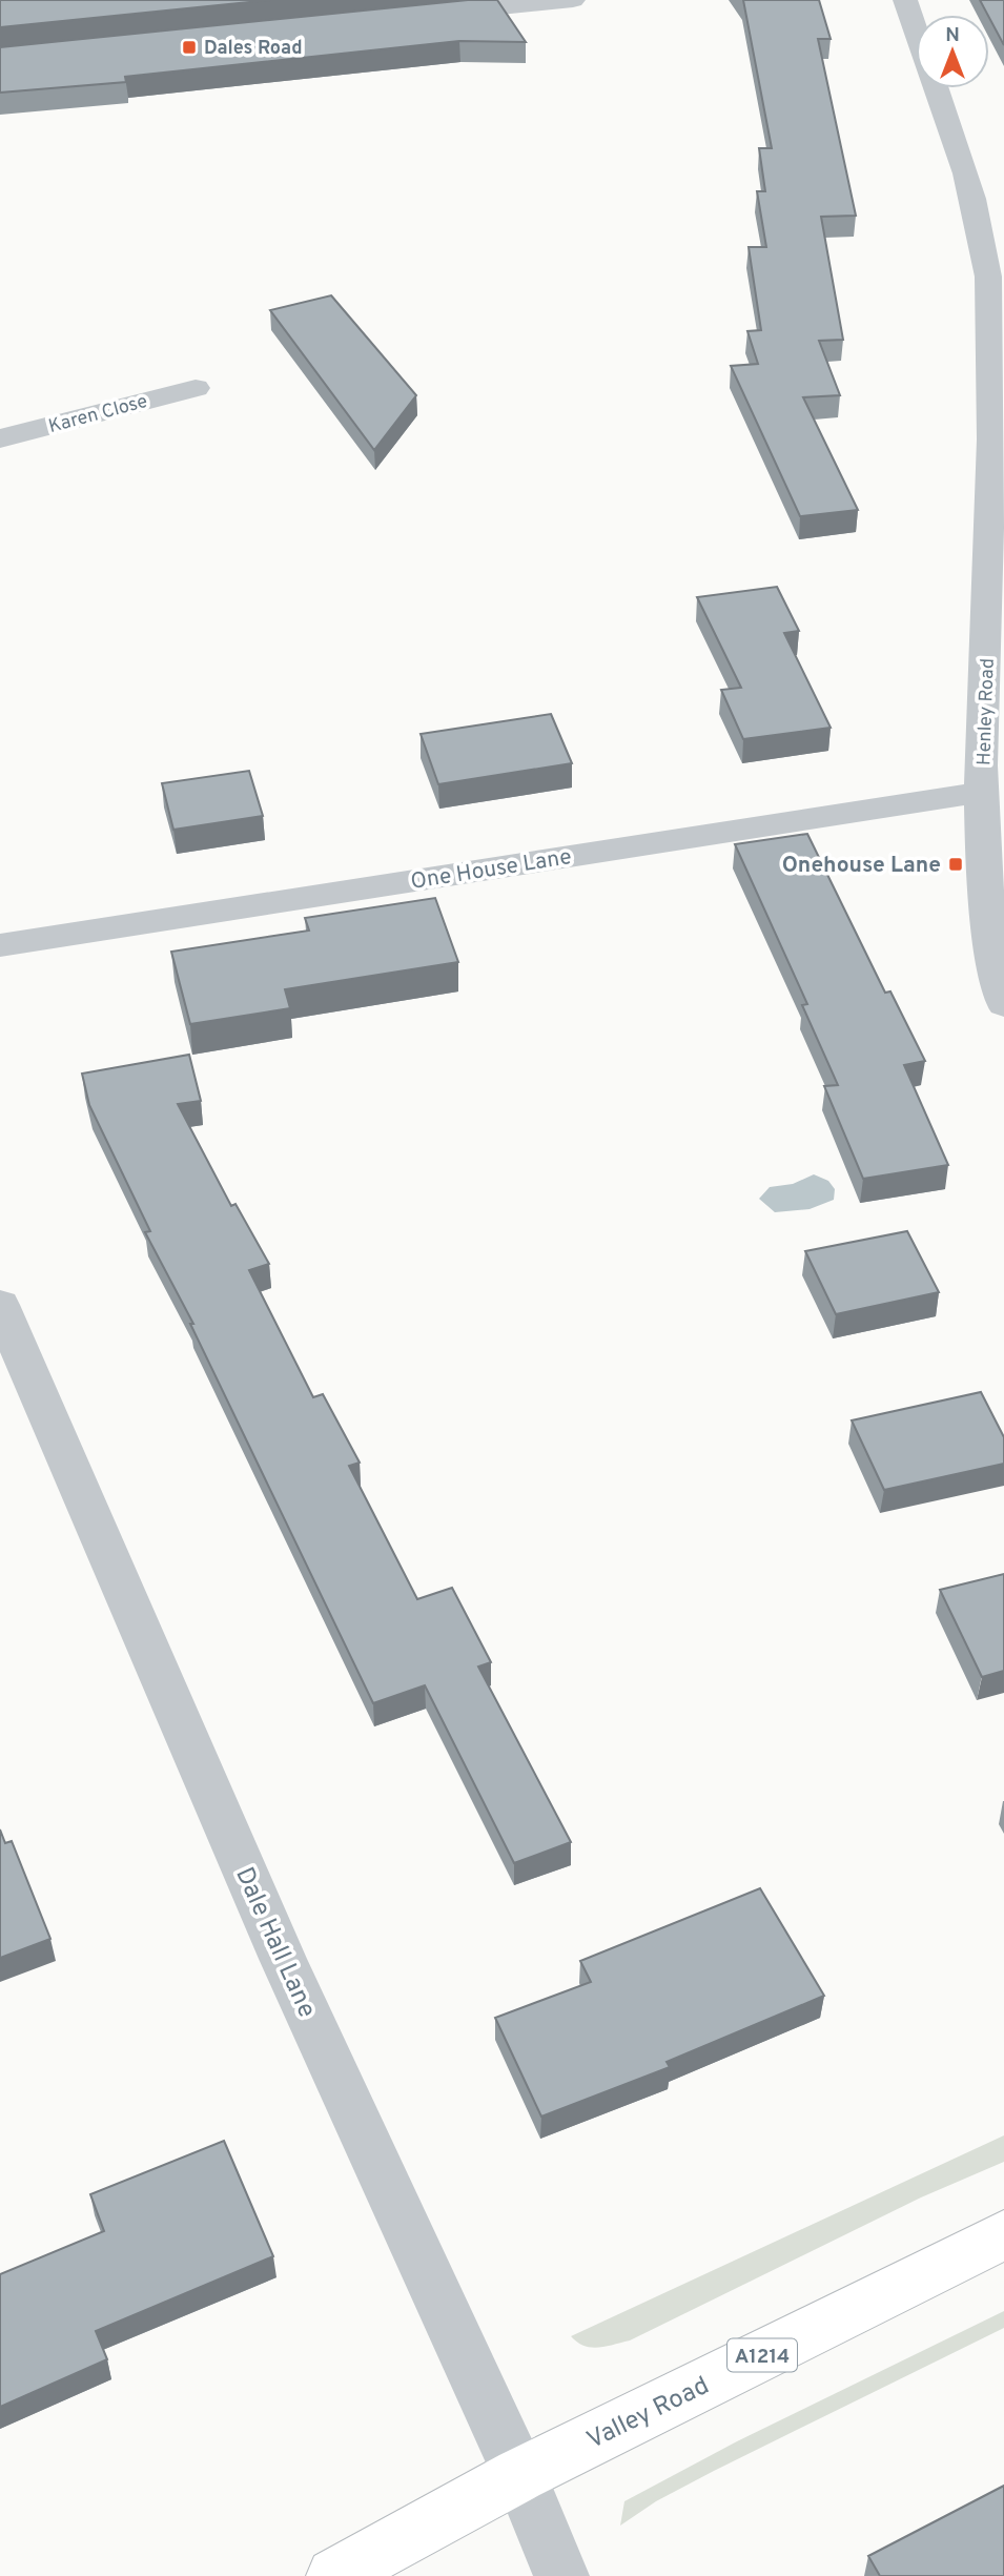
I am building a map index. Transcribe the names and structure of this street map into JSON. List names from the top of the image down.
{
  "streets": {
    "main road": ["A1214", "Valley Road"],
    "street": [
      "Karen Close",
      "Henley Road",
      "One House Lane",
      "Dale Hall Lane"
    ]
  },
  "crossings": [
    ["Henley Road", "One House Lane"],
    ["Dale Hall Lane", "Valley Road"]
  ],
  "places": {
    "transit": ["Dales Road", "Onehouse Lane"]
  },
  "north": "top"
}
